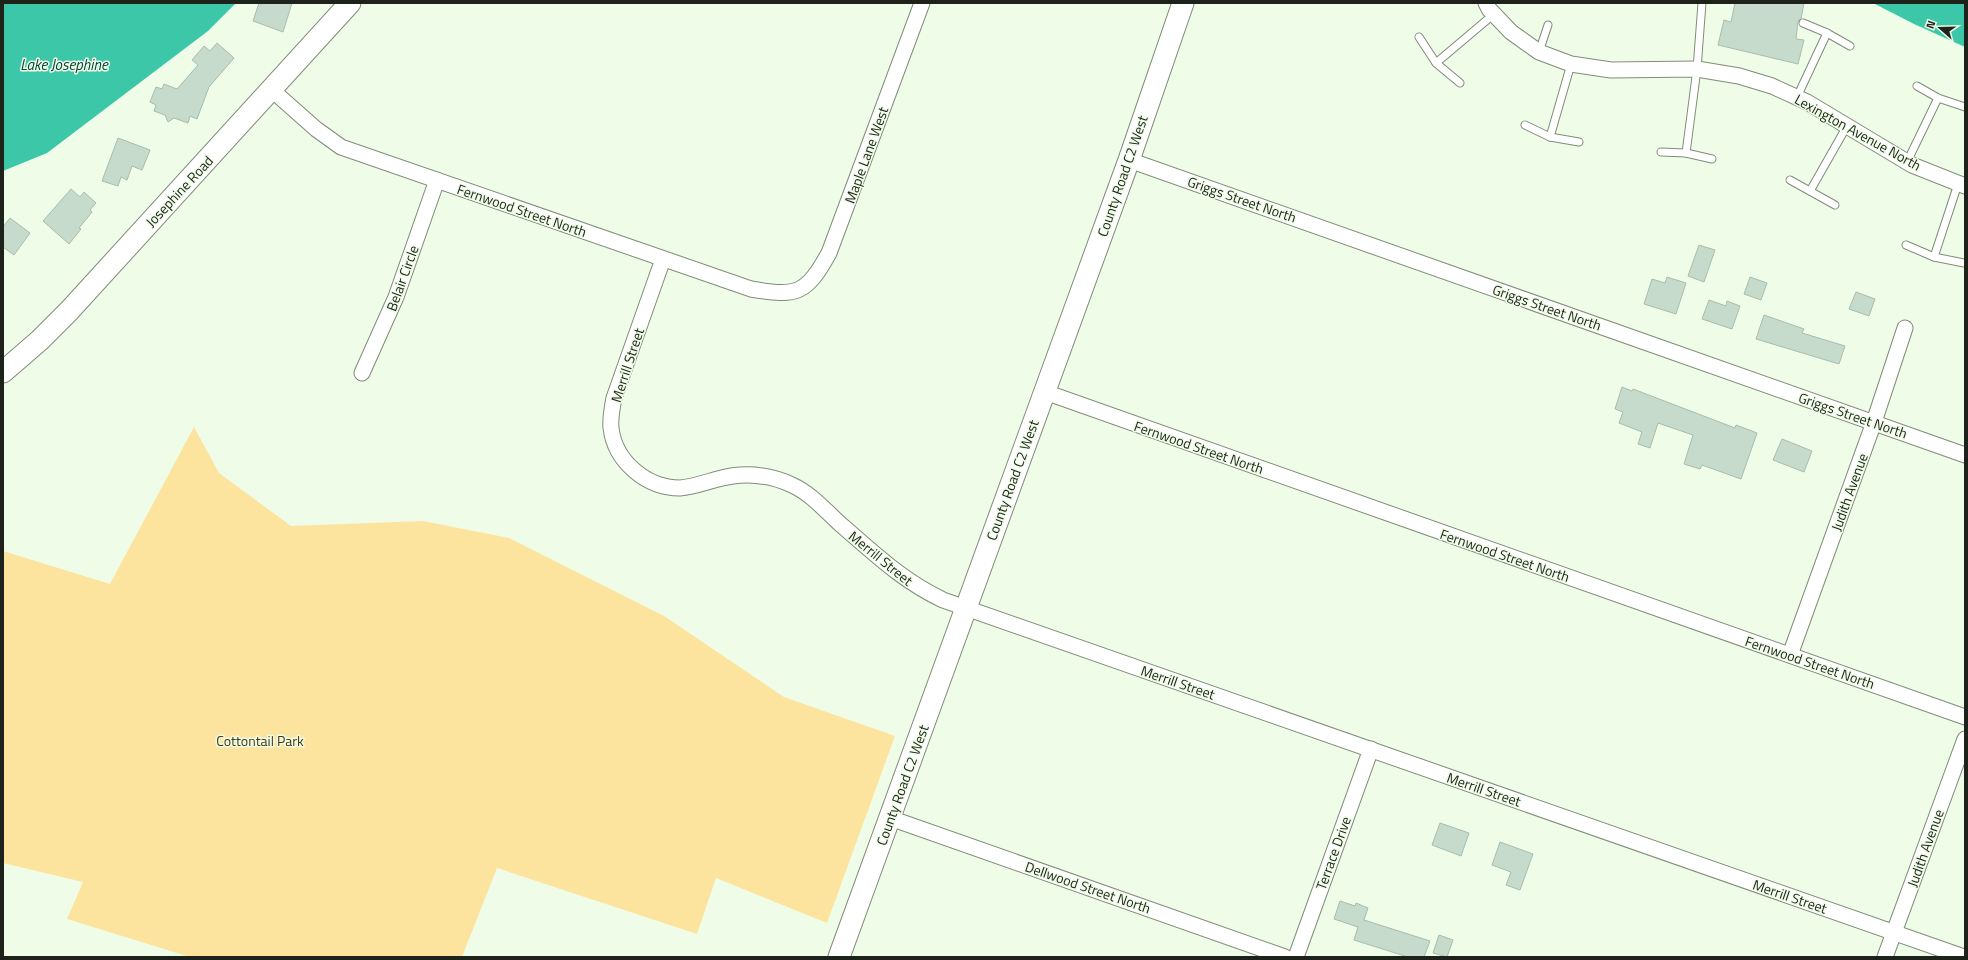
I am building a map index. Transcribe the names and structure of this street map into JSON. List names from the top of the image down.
{
  "streets": {
    "street": [
      "Lexington Avenue North",
      "Maple Lane West",
      "County Road C2 West",
      "Josephine Road",
      "Griggs Street North",
      "Fernwood Street North",
      "Belair Circle",
      "Merrill Street",
      "Judith Avenue",
      "Terrace Drive",
      "Dellwood Street North"
    ]
  },
  "crossings": [
    ["Maple Lane West", "Fernwood Street North"],
    ["County Road C2 West", "Griggs Street North"],
    ["County Road C2 West", "Fernwood Street North"],
    ["County Road C2 West", "Merrill Street"],
    ["County Road C2 West", "Dellwood Street North"],
    ["Josephine Road", "Fernwood Street North"],
    ["Griggs Street North", "Judith Avenue"],
    ["Fernwood Street North", "Belair Circle"],
    ["Fernwood Street North", "Merrill Street"],
    ["Fernwood Street North", "Judith Avenue"],
    ["Merrill Street", "Judith Avenue"],
    ["Merrill Street", "Terrace Drive"]
  ],
  "water": ["Lake Josephine"],
  "parks": ["Cottontail Park"],
  "north": "left"
}
